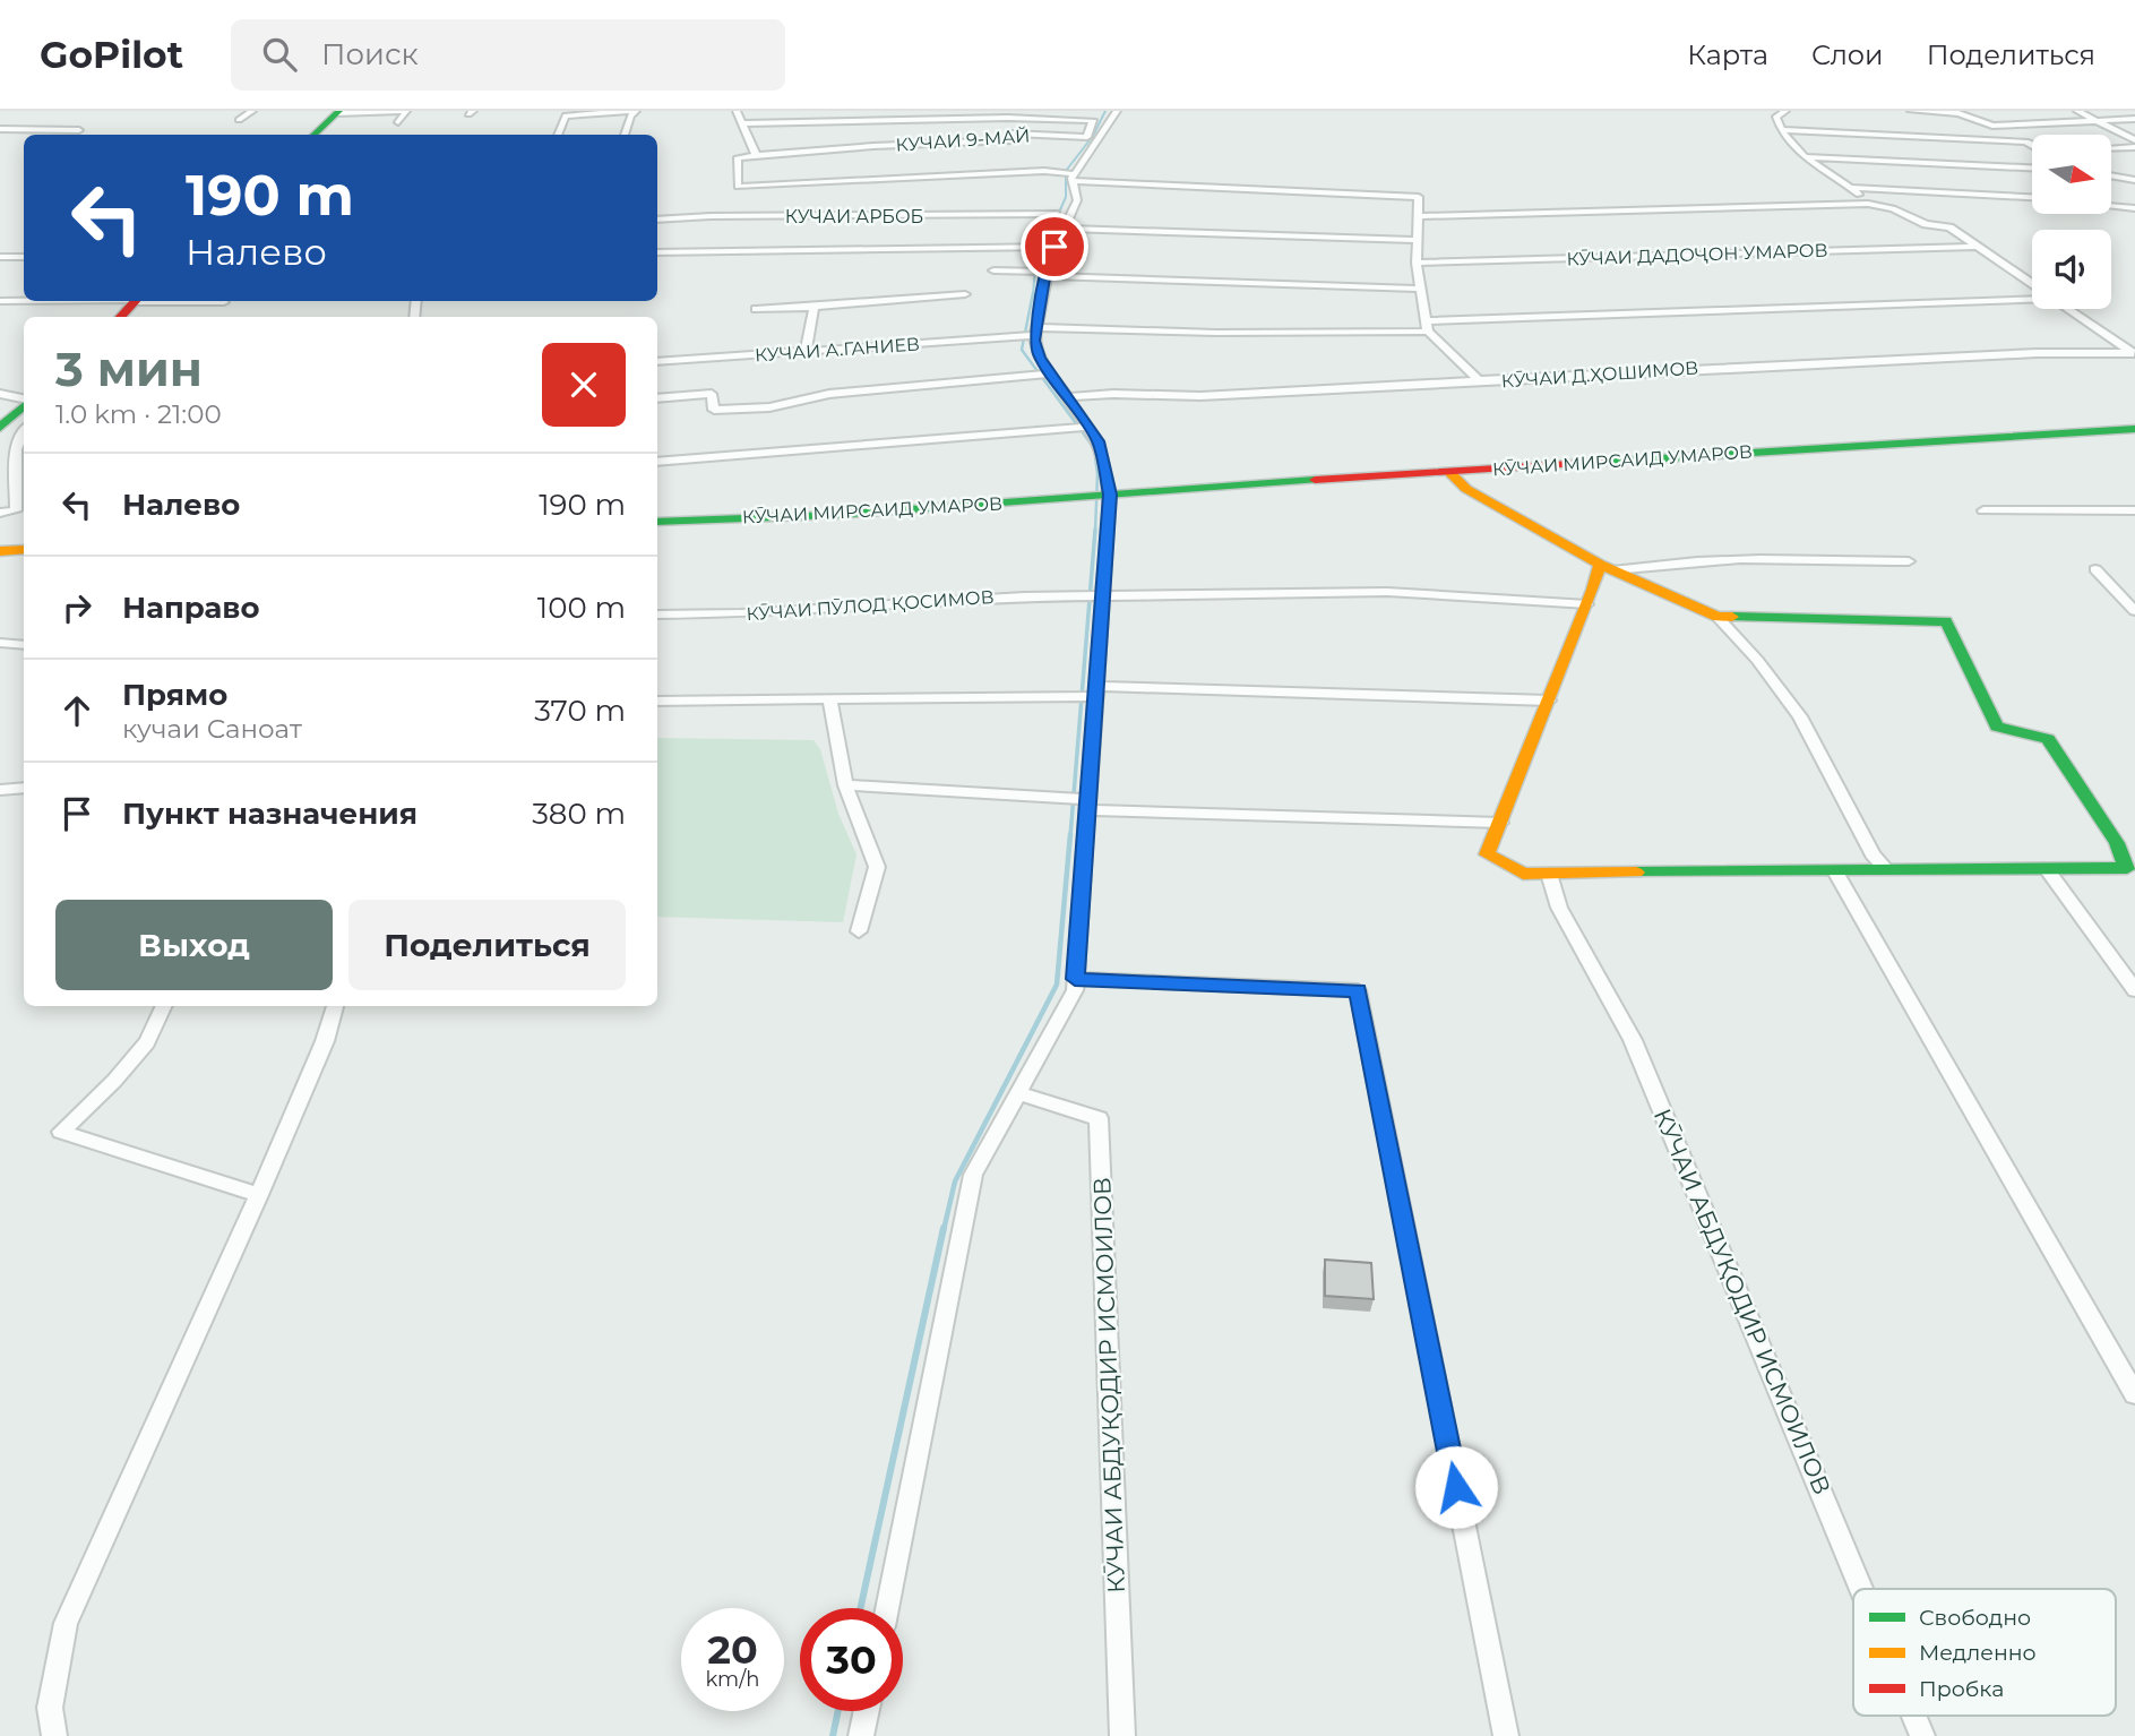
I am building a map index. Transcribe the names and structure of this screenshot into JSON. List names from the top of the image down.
{
  "streets": {
    "street": [
      "КУЧАИ 9-МАЙ",
      "КУЧАИ АРБОБ",
      "КӮЧАИ ДАДОҶОН УМАРОВ",
      "КУЧАИ А.ГАНИЕВ",
      "КӮЧАИ Д.ҲОШИМОВ",
      "КӮЧАИ МИРСАИД УМАРОВ",
      "КӮЧАИ ПӮЛОД ҚОСИМОВ",
      "КӮЧАИ АБДУҚОДИР ИСМОИЛОВ"
    ]
  },
  "legend": ["Свободно", "Медленно", "Пробка"],
  "north": "right",
  "page": {
    "header": "GoPilot",
    "search": "Поиск",
    "nav": ["Карта", "Слои", "Поделиться"],
    "turn": ["190 m", "Налево"],
    "heading": ["3 мин", "1.0 km · 21:00"],
    "list": [
      {
        "name": "Налево",
        "value": "190 m"
      },
      {
        "name": "Направо",
        "value": "100 m"
      },
      {
        "name": "Прямо",
        "note": "кучаи Саноат",
        "value": "370 m"
      },
      {
        "name": "Пункт назначения",
        "value": "380 m"
      }
    ],
    "buttons": ["Выход", "Поделиться"],
    "speed": "20 km/h",
    "limit": "30"
  }
}
